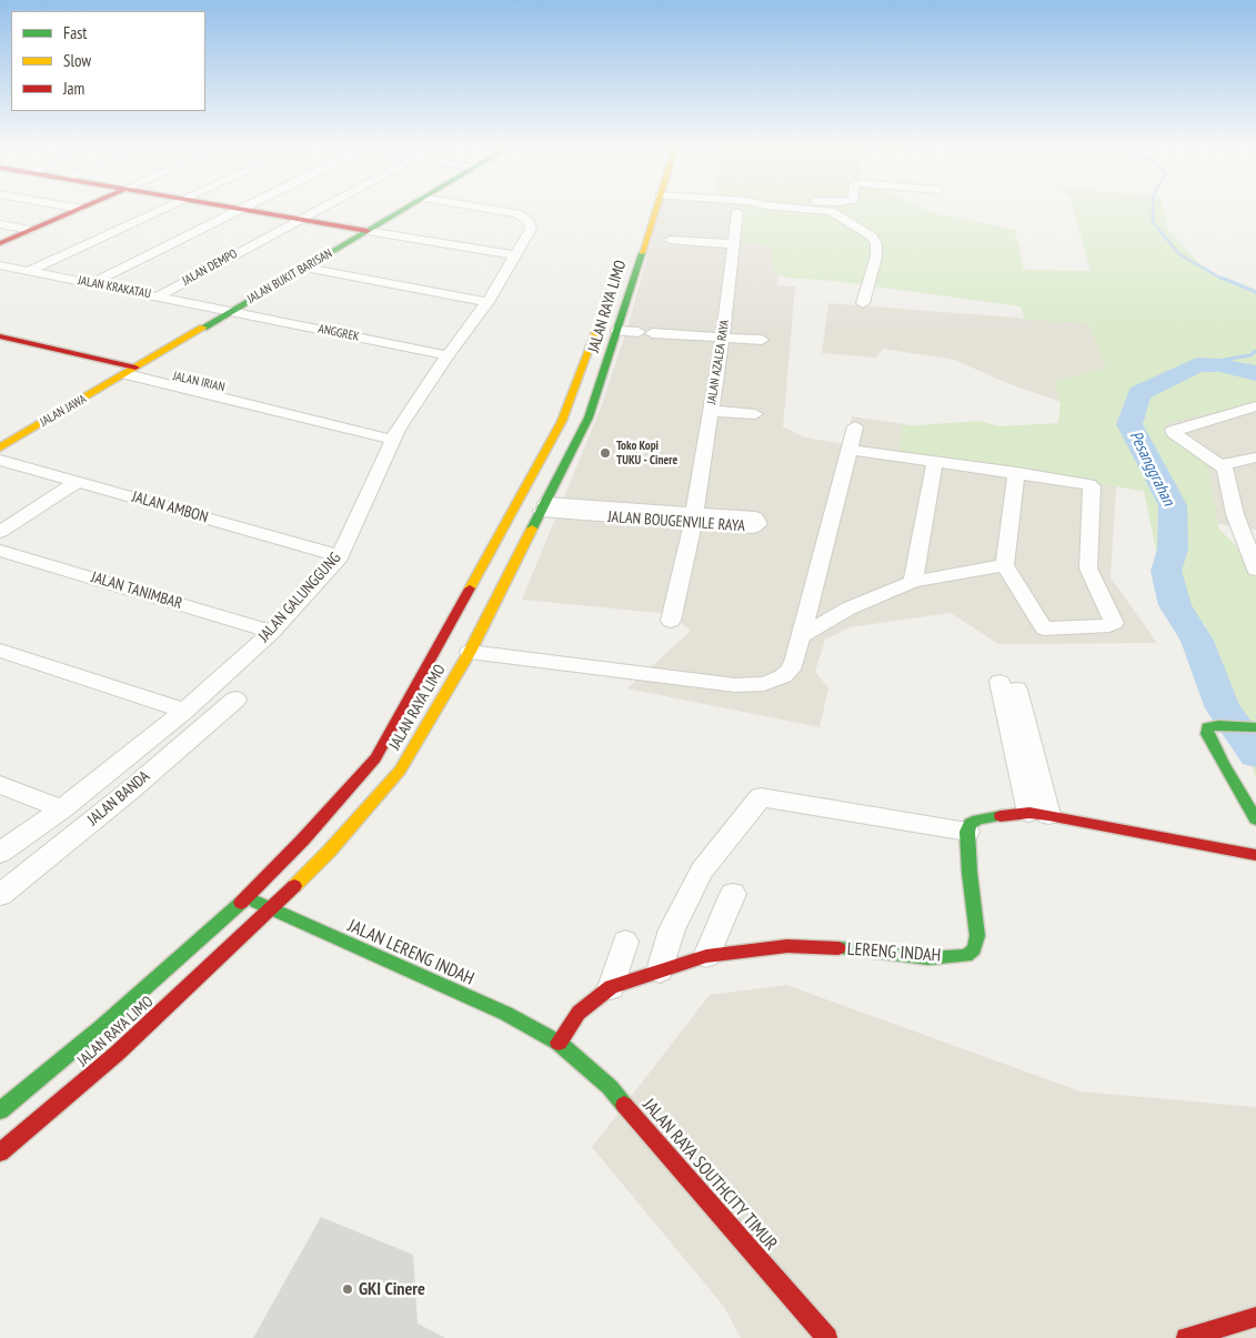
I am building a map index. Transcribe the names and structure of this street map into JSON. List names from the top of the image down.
{
  "streets": {
    "street": [
      "JALAN DEMPO",
      "JALAN BUKIT BARISAN",
      "JALAN KRAKATAU",
      "JALAN RAYA LIMO",
      "ANGGREK",
      "JALAN AZALEA RAYA",
      "JALAN IRIAN",
      "JALAN JAWA",
      "JALAN AMBON",
      "JALAN BOUGENVILE RAYA",
      "JALAN TANIMBAR",
      "JALAN GALUNGGUNG",
      "JALAN BANDA",
      "JALAN LERENG INDAH",
      "LERENG INDAH",
      "JALAN RAYA SOUTHCITY TIMUR"
    ]
  },
  "crossings": [
    ["JALAN DEMPO", "JALAN KRAKATAU"],
    ["JALAN BUKIT BARISAN", "JALAN KRAKATAU"],
    ["JALAN BUKIT BARISAN", "ANGGREK"],
    ["JALAN BUKIT BARISAN", "JALAN IRIAN"],
    ["JALAN BUKIT BARISAN", "JALAN JAWA"],
    ["JALAN KRAKATAU", "ANGGREK"],
    ["JALAN RAYA LIMO", "JALAN BOUGENVILE RAYA"],
    ["JALAN RAYA LIMO", "JALAN LERENG INDAH"],
    ["ANGGREK", "JALAN GALUNGGUNG"],
    ["JALAN AZALEA RAYA", "JALAN BOUGENVILE RAYA"],
    ["JALAN IRIAN", "JALAN JAWA"],
    ["JALAN IRIAN", "JALAN GALUNGGUNG"],
    ["JALAN AMBON", "JALAN GALUNGGUNG"],
    ["JALAN TANIMBAR", "JALAN GALUNGGUNG"],
    ["JALAN LERENG INDAH", "LERENG INDAH"],
    ["JALAN LERENG INDAH", "JALAN RAYA SOUTHCITY TIMUR"],
    ["LERENG INDAH", "JALAN RAYA SOUTHCITY TIMUR"]
  ],
  "water": ["Pesanggrahan"],
  "places": ["Toko Kopi TUKU - Cinere", "GKI Cinere"],
  "legend": ["Fast", "Slow", "Jam"]
}
